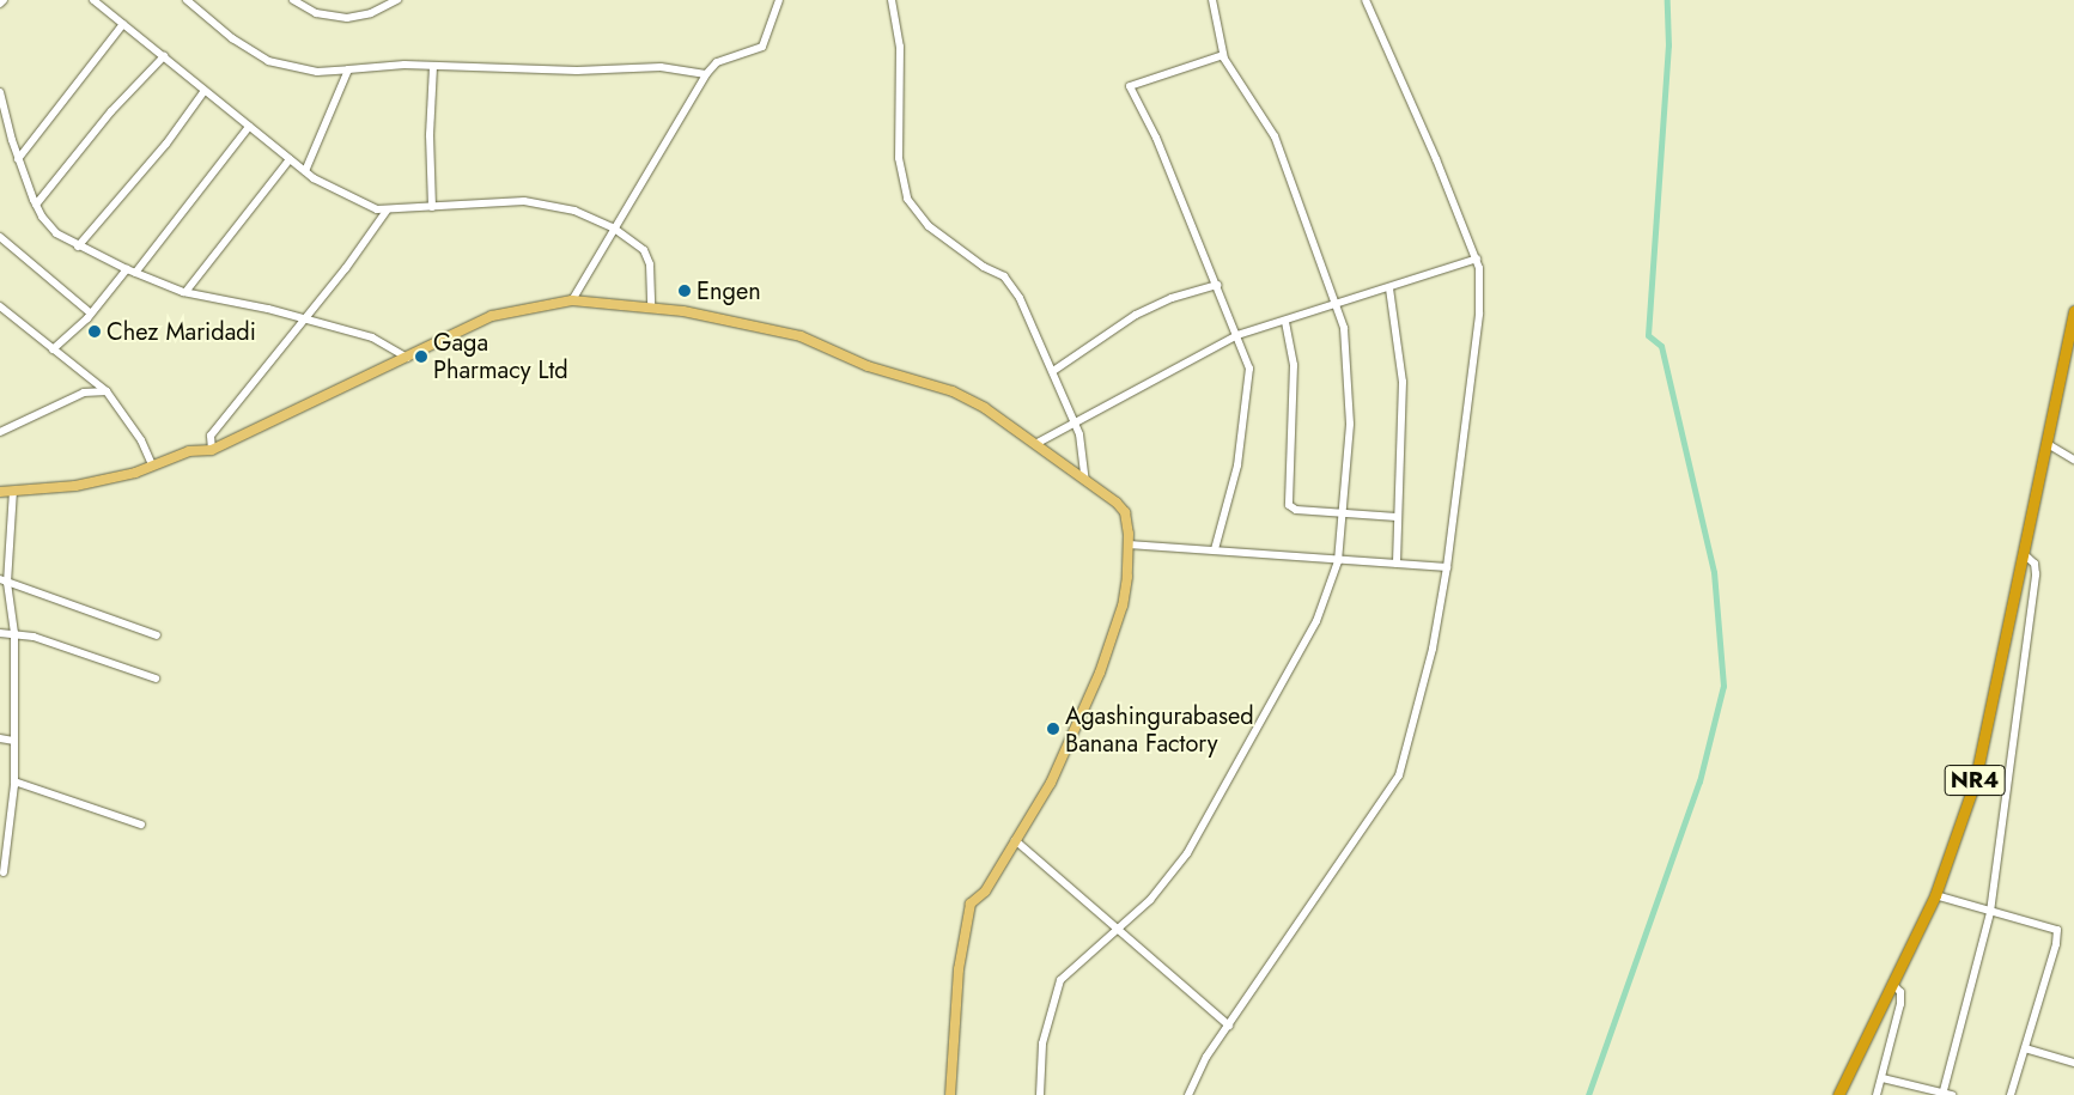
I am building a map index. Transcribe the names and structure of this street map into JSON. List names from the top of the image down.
{
  "streets": {
    "highway": ["NR4"]
  },
  "places": [
    "Engen",
    "Chez Maridadi",
    "Gaga Pharmacy Ltd",
    "Agashingurabased Banana Factory"
  ]
}
